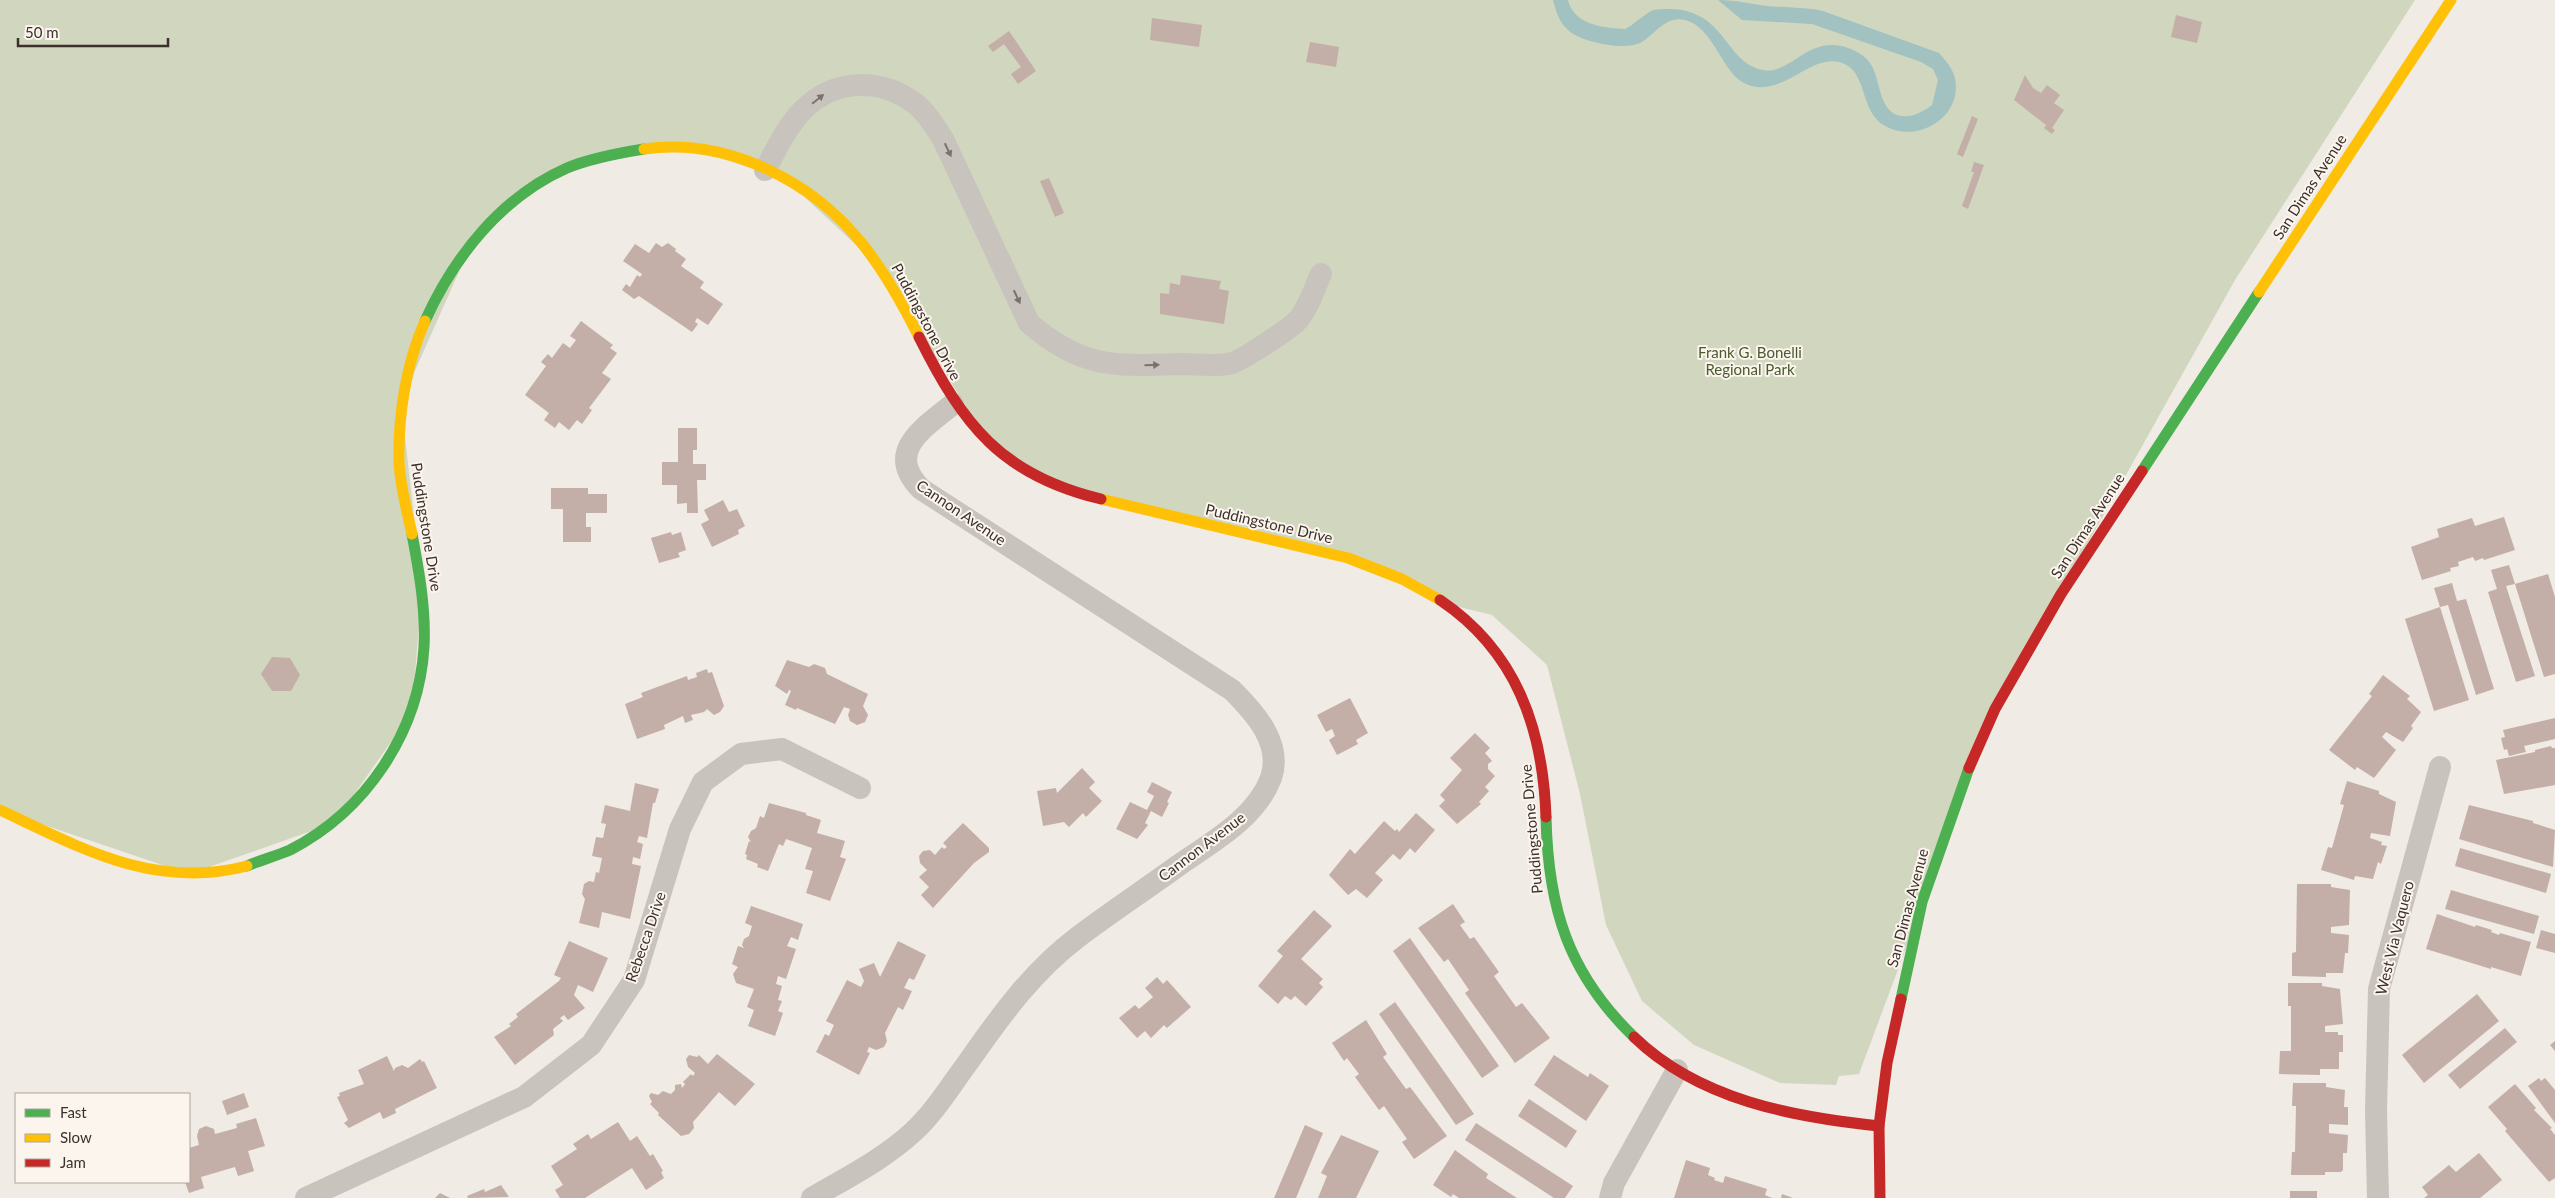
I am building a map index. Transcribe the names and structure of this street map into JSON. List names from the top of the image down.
{
  "streets": {
    "street": [
      "San Dimas Avenue",
      "Puddingstone Drive",
      "Cannon Avenue",
      "Rebecca Drive",
      "West Via Vaquero"
    ]
  },
  "crossings": [
    ["San Dimas Avenue", "Puddingstone Drive"],
    ["Puddingstone Drive", "Cannon Avenue"]
  ],
  "parks": ["Frank G. Bonelli Regional Park"],
  "legend": ["Fast", "Slow", "Jam"],
  "scale_bar": "50 m"
}
